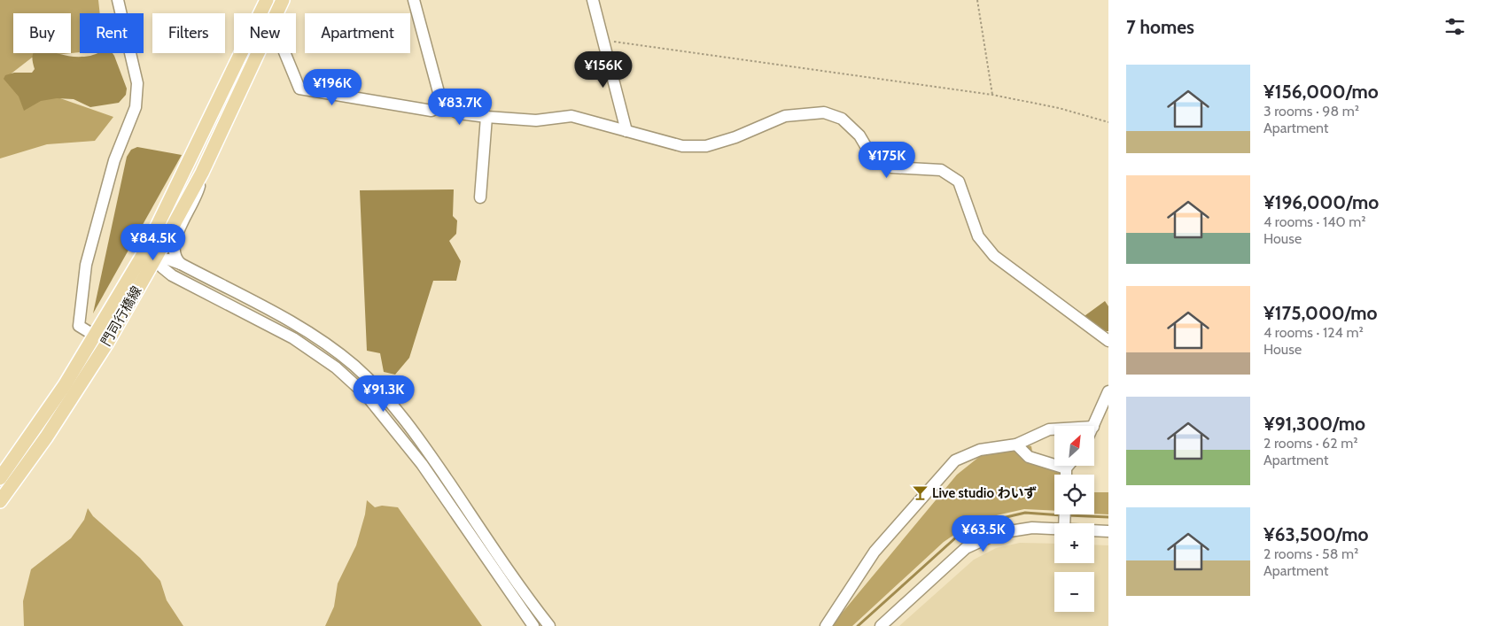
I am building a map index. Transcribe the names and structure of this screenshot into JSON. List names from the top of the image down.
{
  "streets": {
    "main road": ["門司行橋線"]
  },
  "places": {
    "bar": ["Live studio わいず"]
  },
  "north": "top right",
  "page": {
    "heading": "7 homes",
    "chip": [
      "Buy",
      "Rent",
      "Filters",
      "New",
      "Apartment"
    ],
    "price": [
      "¥156K",
      "¥196K",
      "¥83.7K",
      "¥175K",
      "¥84.5K",
      "¥91.3K",
      "¥63.5K"
    ],
    "list": [
      {
        "name": "¥156,000/mo",
        "note": "3 rooms · 98 m² · Apartment"
      },
      {
        "name": "¥196,000/mo",
        "note": "4 rooms · 140 m² · House"
      },
      {
        "name": "¥175,000/mo",
        "note": "4 rooms · 124 m² · House"
      },
      {
        "name": "¥91,300/mo",
        "note": "2 rooms · 62 m² · Apartment"
      },
      {
        "name": "¥63,500/mo",
        "note": "2 rooms · 58 m² · Apartment"
      }
    ],
    "map_buttons": ["+", "−"]
  }
}
